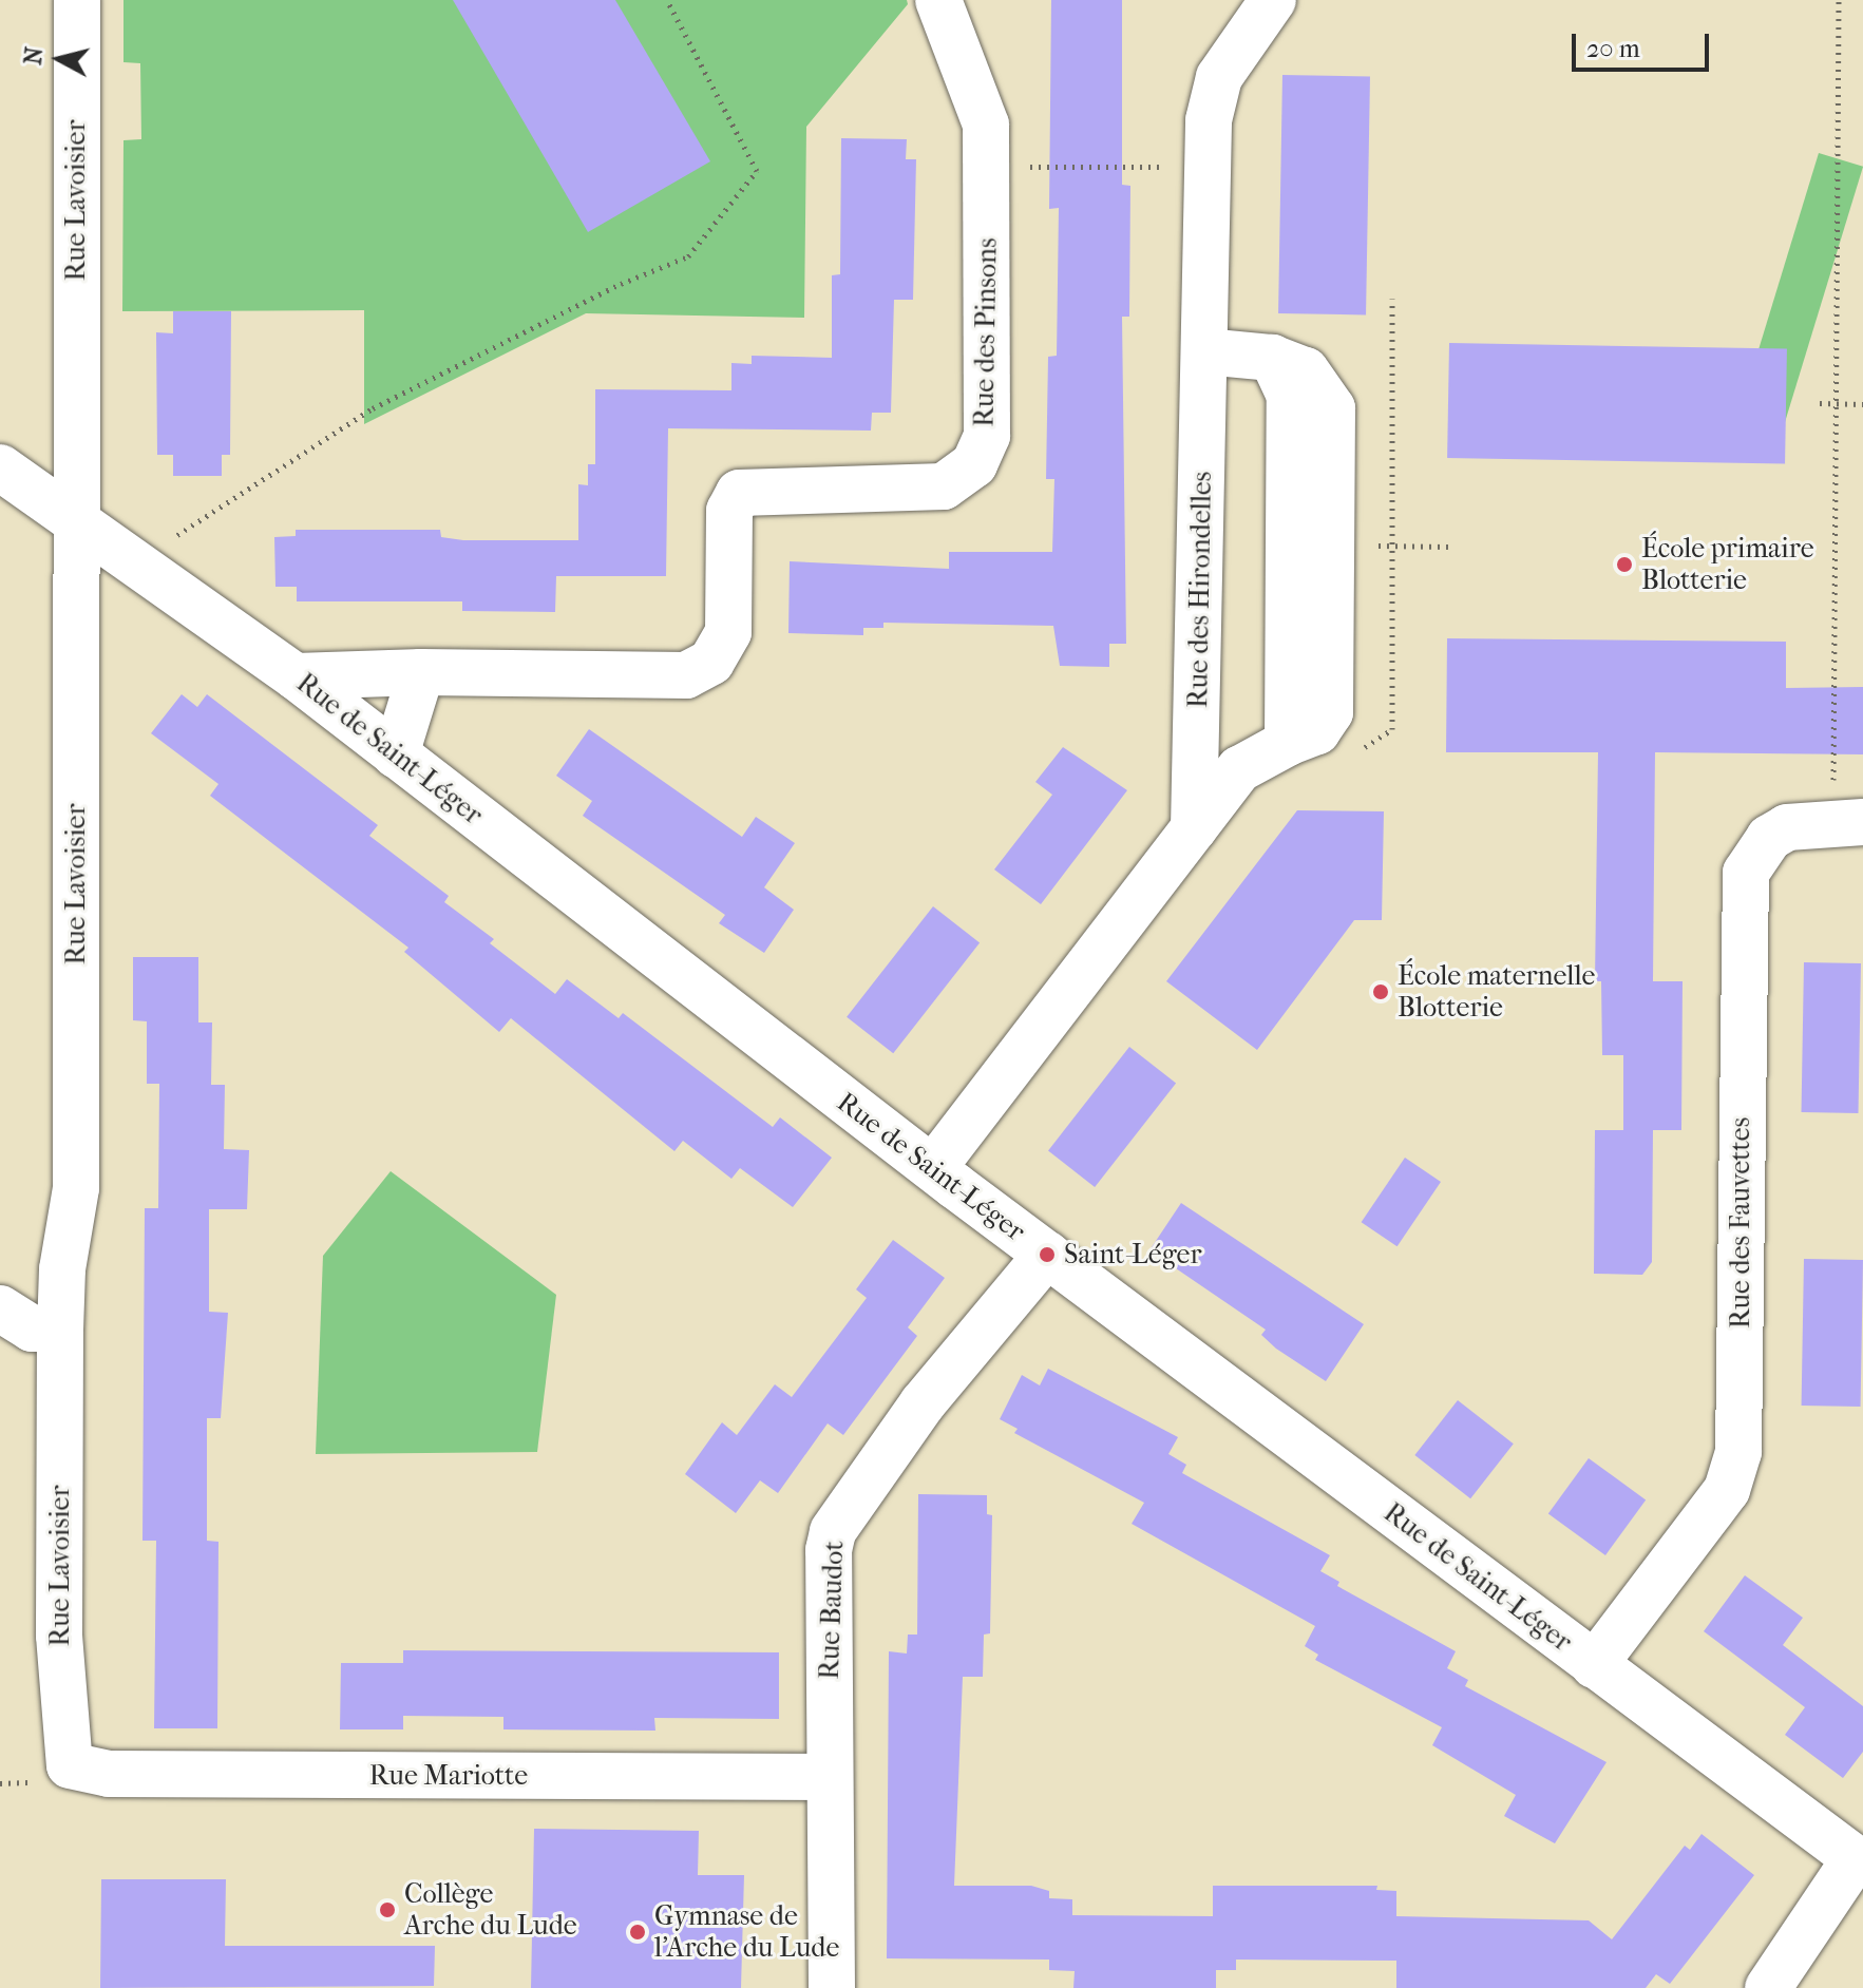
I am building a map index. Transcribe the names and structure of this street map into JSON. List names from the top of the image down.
{
  "streets": {
    "street": [
      "Rue Lavoisier",
      "Rue des Pinsons",
      "Rue des Hirondelles",
      "Rue de Saint-Léger",
      "Rue des Fauvettes",
      "Rue Baudot",
      "Rue Mariotte"
    ]
  },
  "crossings": [
    ["Rue Lavoisier", "Rue de Saint-Léger"],
    ["Rue Lavoisier", "Rue Mariotte"],
    ["Rue des Pinsons", "Rue de Saint-Léger"],
    ["Rue de Saint-Léger", "Rue des Fauvettes"],
    ["Rue de Saint-Léger", "Rue Baudot"],
    ["Rue Baudot", "Rue Mariotte"]
  ],
  "places": [
    "École primaire Blotterie",
    "École maternelle Blotterie",
    "Saint-Léger",
    "Collège Arche du Lude",
    "Gymnase de l’Arche du Lude"
  ],
  "scale_bar": "20 m",
  "north": "left"
}
